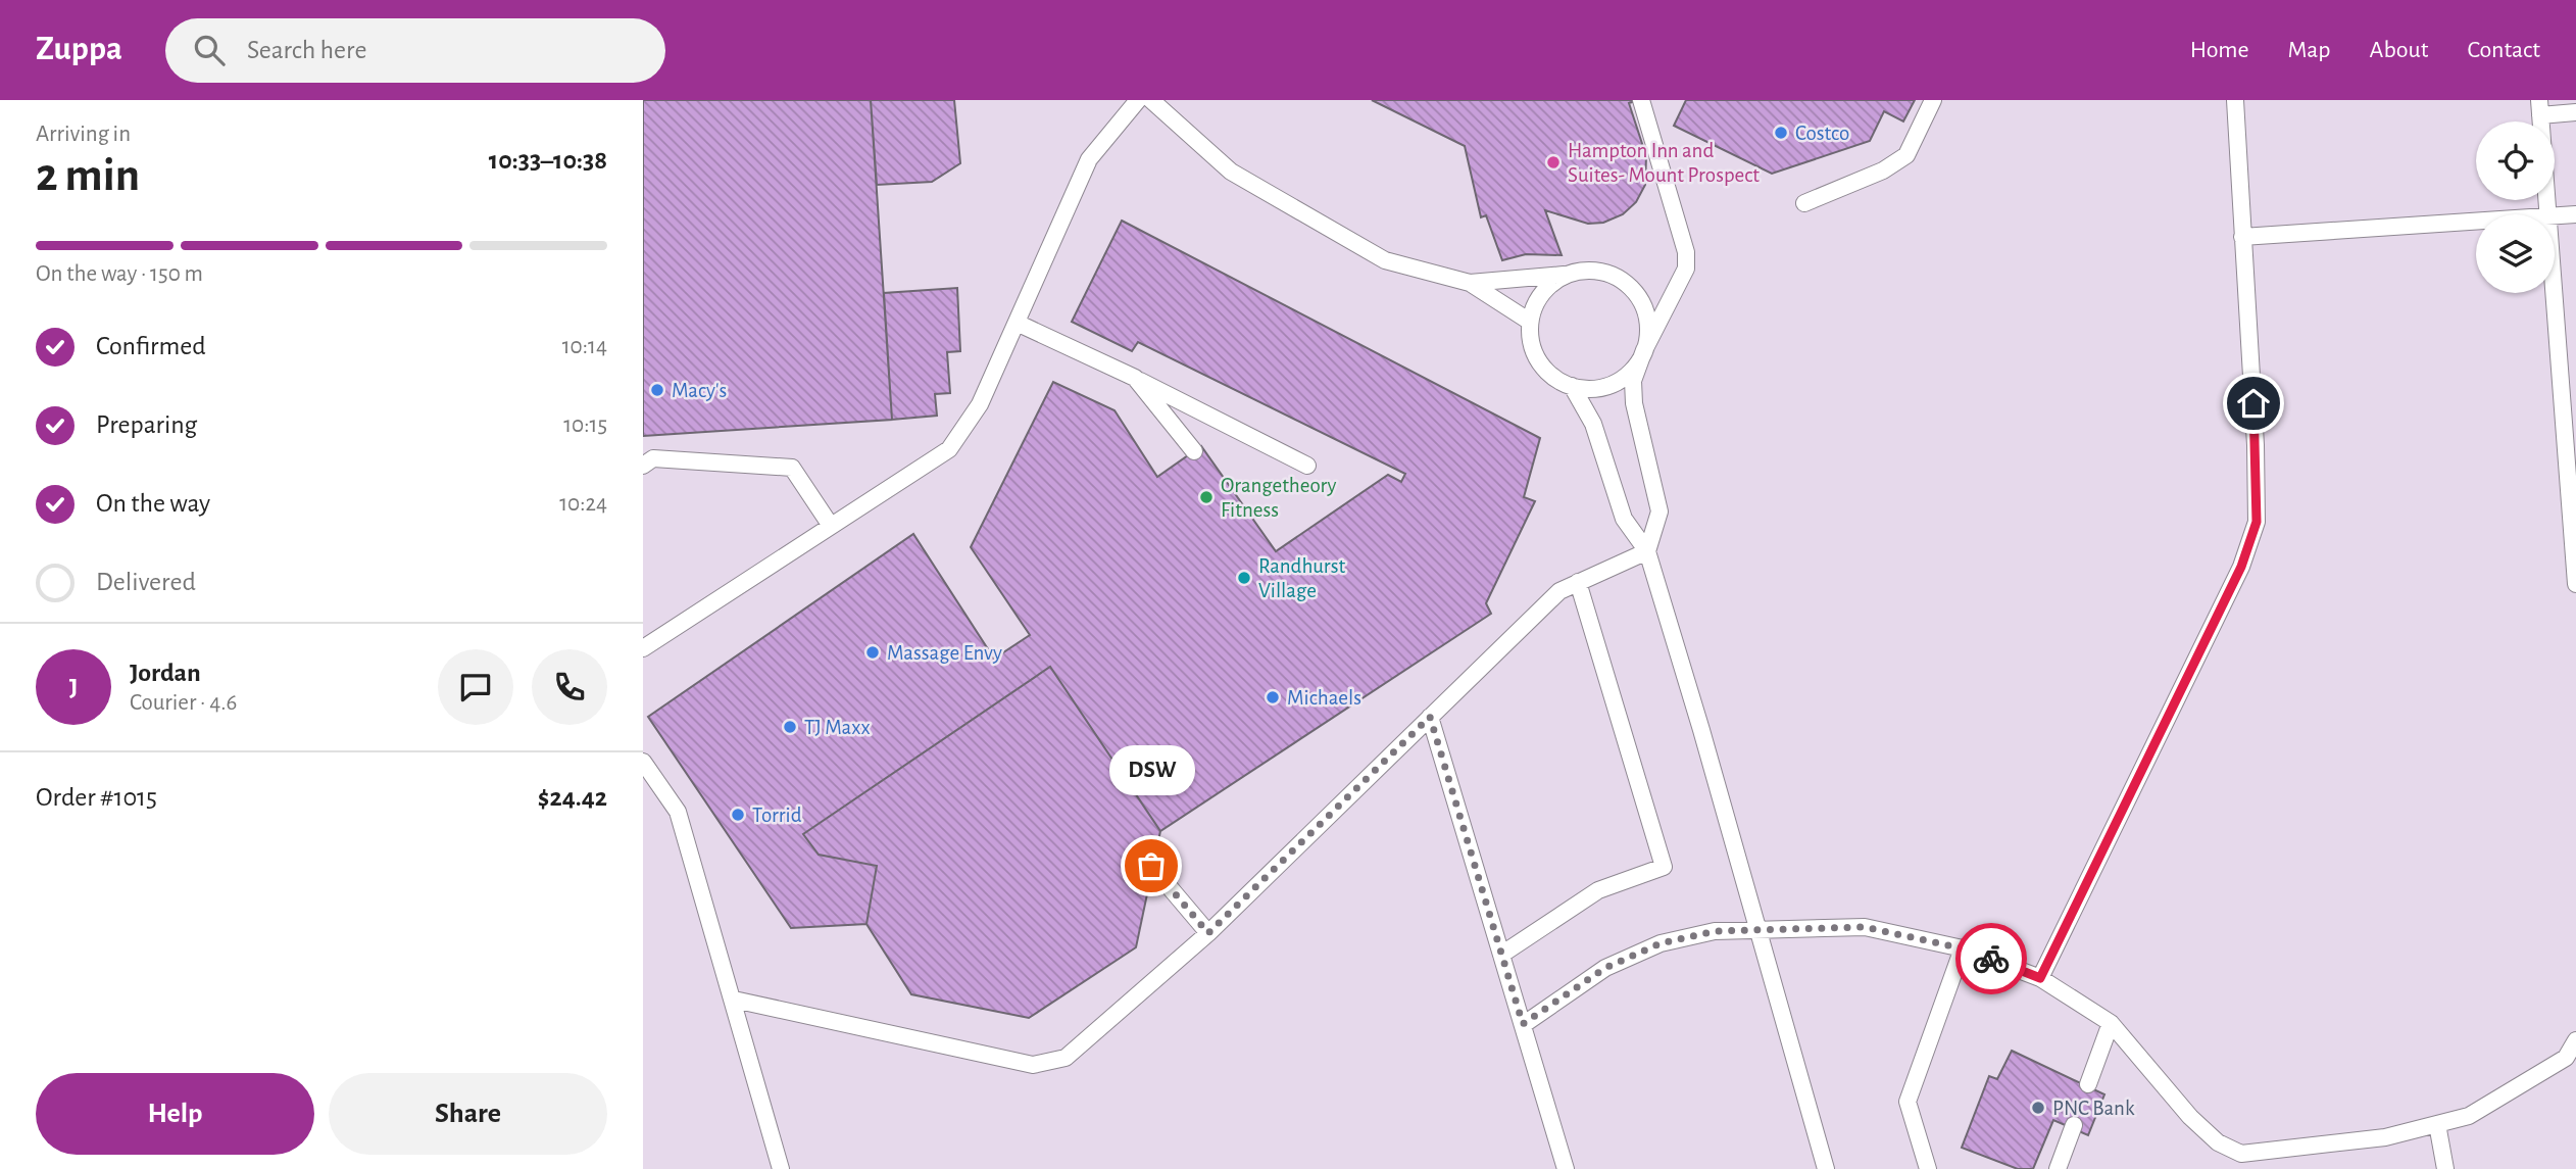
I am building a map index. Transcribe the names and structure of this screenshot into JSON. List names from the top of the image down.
{
  "places": [
    "Costco",
    "Hampton Inn and Suites- Mount Prospect",
    "Macy's",
    "Orangetheory Fitness",
    "Randhurst Village",
    "Massage Envy",
    "Michaels",
    "TJ Maxx",
    "Torrid",
    "DSW",
    "PNC Bank"
  ],
  "page": {
    "header": "Zuppa",
    "search": "Search here",
    "nav": [
      "Home",
      "Map",
      "About",
      "Contact"
    ],
    "heading": ["2 min", "Arriving in", "10:33–10:38"],
    "panel": [
      "Jordan",
      "Courier · 4.6",
      "Order #1015",
      "$24.42"
    ],
    "bar": "On the way · 150 m",
    "list": [
      ["Confirmed", "10:14"],
      ["Preparing", "10:15"],
      ["On the way", "10:24"],
      "Delivered"
    ],
    "round": "J",
    "bubble": "DSW",
    "buttons": ["Help", "Share"]
  }
}
